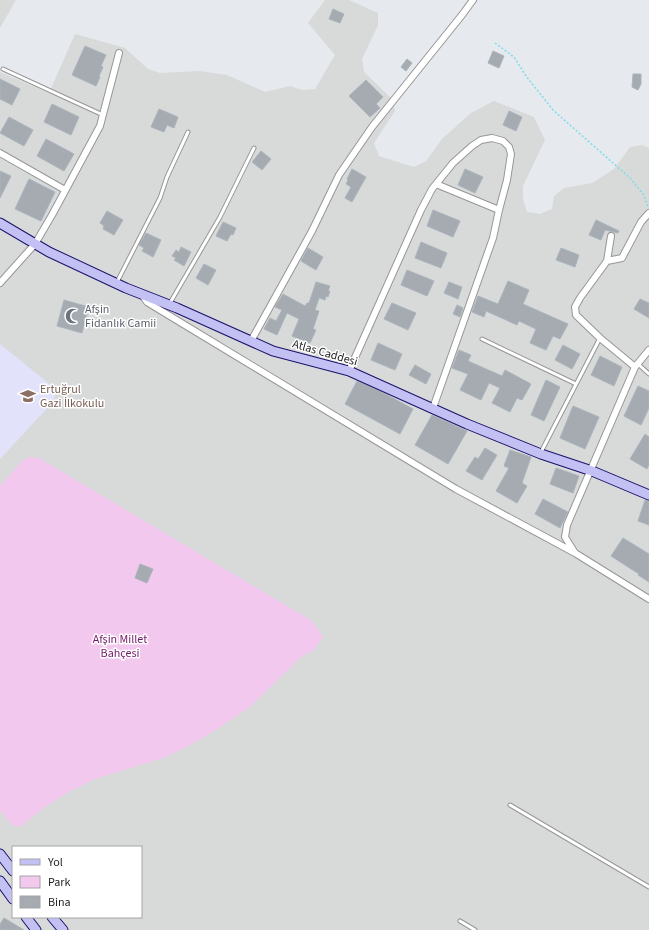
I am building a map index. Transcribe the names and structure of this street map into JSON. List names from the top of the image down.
{
  "streets": {
    "street": ["Atlas Caddesi"]
  },
  "parks": ["Afşin Millet Bahçesi"],
  "places": {
    "mosque": ["Afşin Fidanlık Camii"],
    "school or university": ["Ertuğrul Gazi İlkokulu"]
  },
  "legend": ["Yol", "Park", "Bina"]
}
